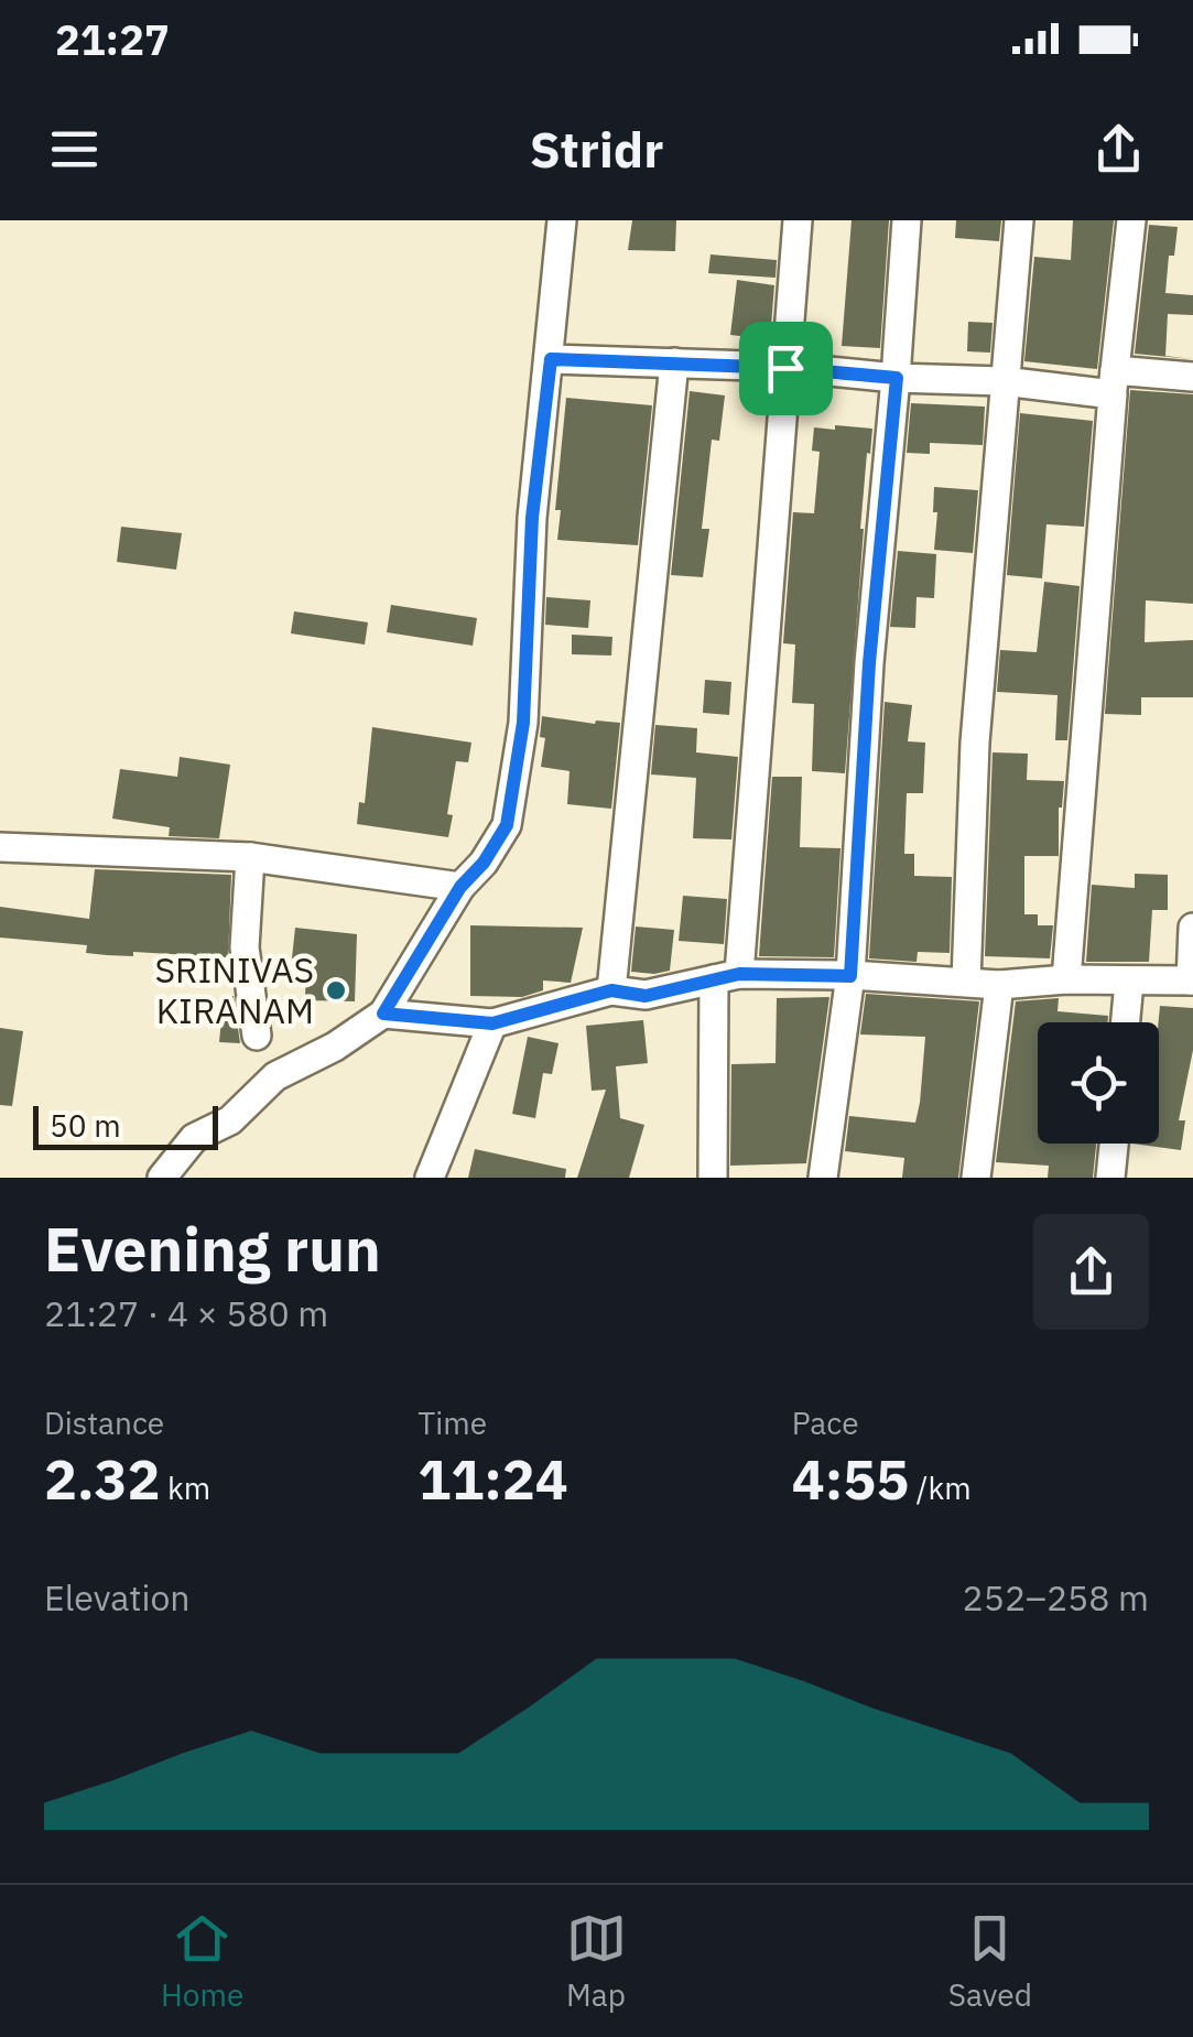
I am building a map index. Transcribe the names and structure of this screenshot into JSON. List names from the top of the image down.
{
  "places": ["SRINIVAS KIRANAM"],
  "scale_bar": "50 m",
  "page": {
    "status": "21:27",
    "header": "Stridr",
    "scale": "50 m",
    "heading": ["Evening run", "21:27 · 4 × 580 m"],
    "stats": [
      ["Distance", "2.32 km"],
      ["Time", "11:24"],
      ["Pace", "4:55 /km"]
    ],
    "chart": ["Elevation", "252–258 m"],
    "tabs": ["Home", "Map", "Saved"]
  }
}
